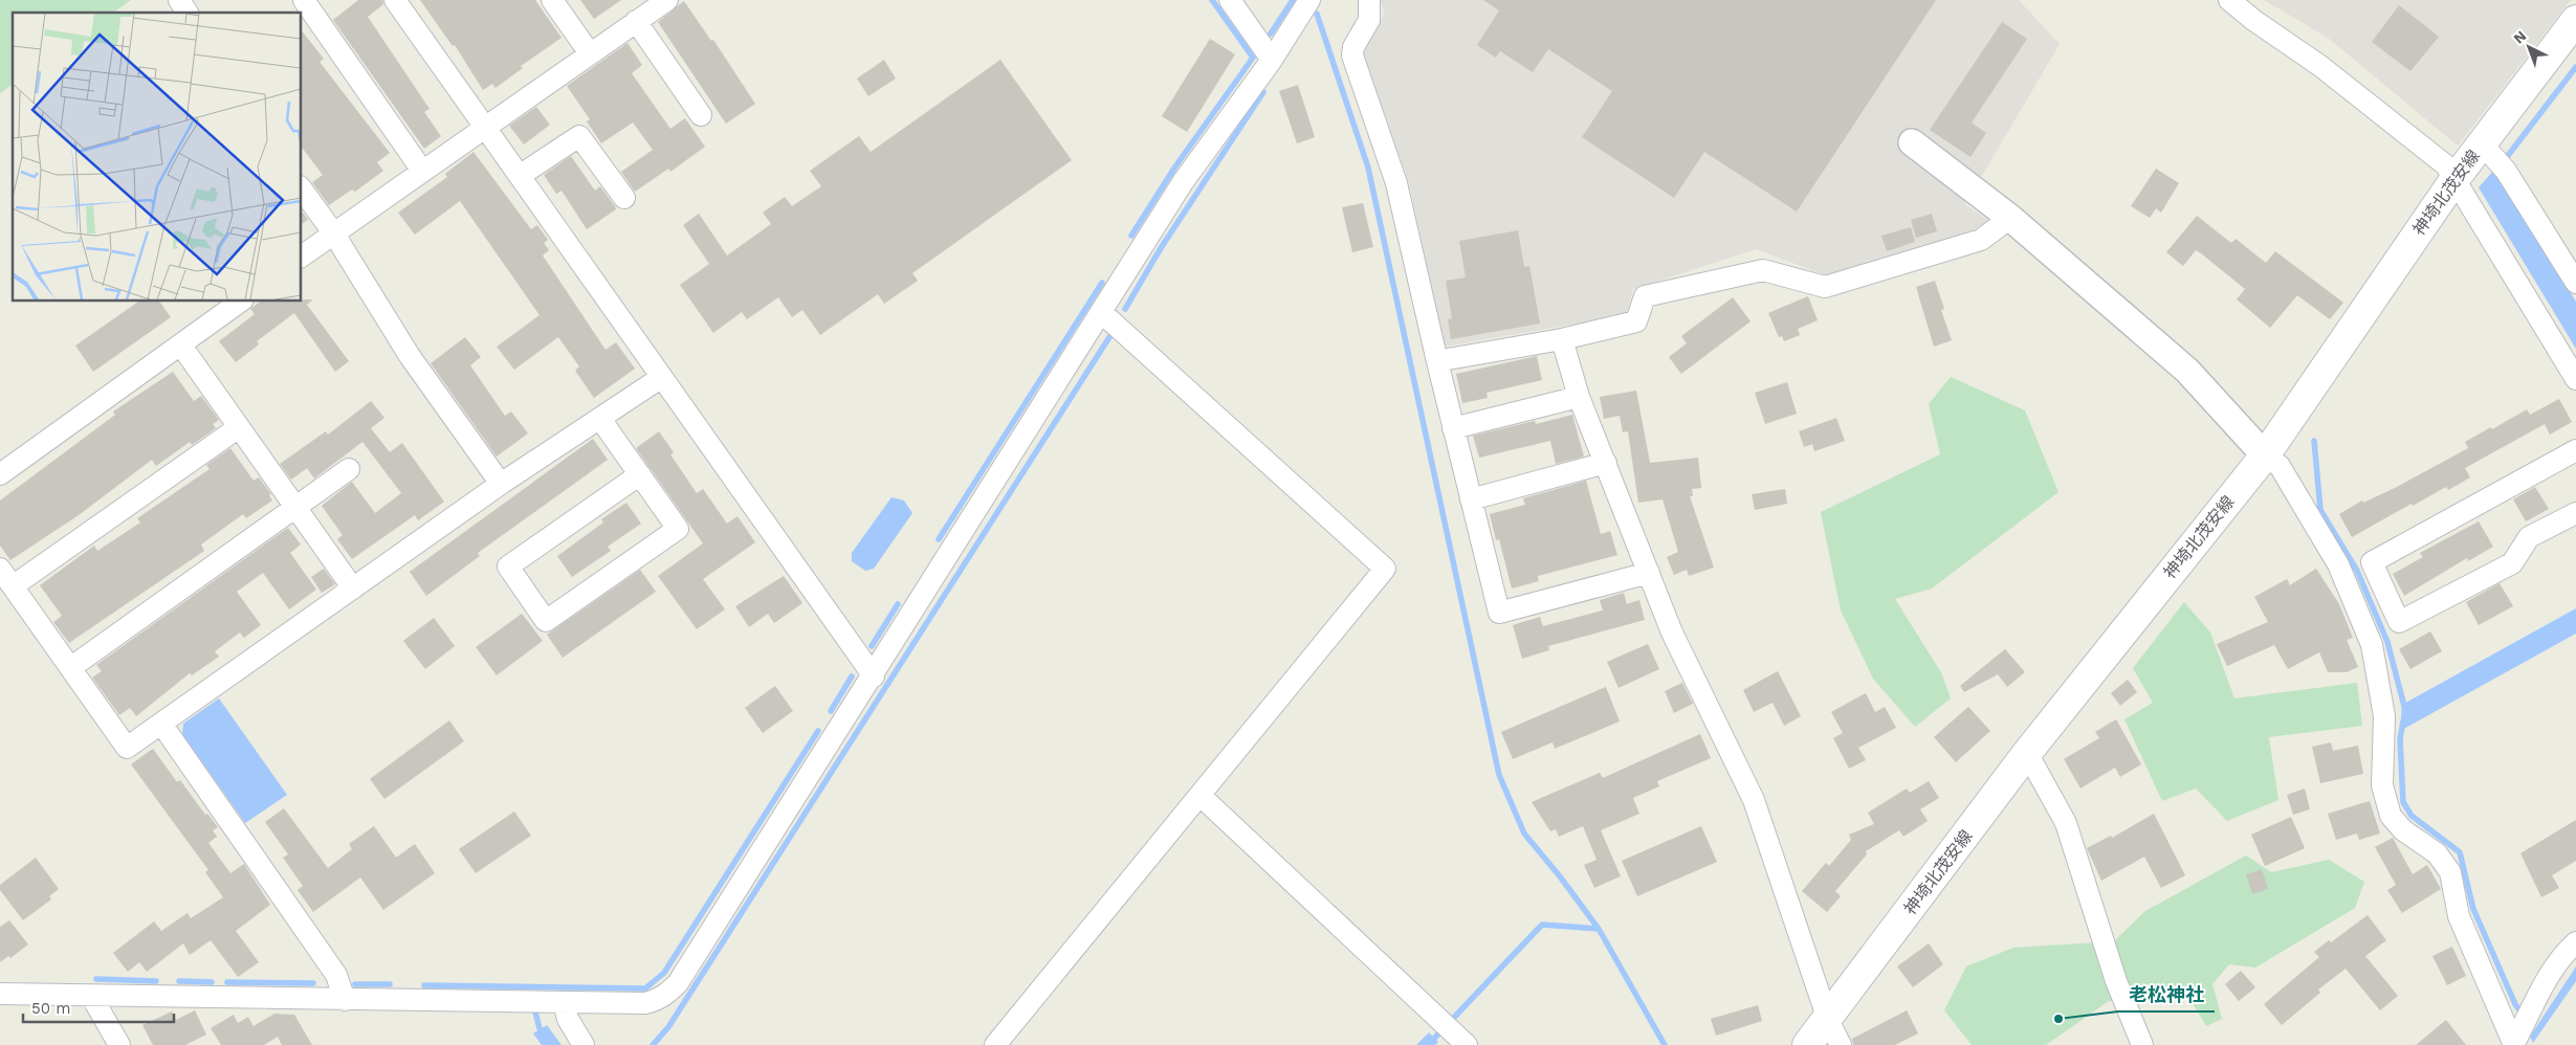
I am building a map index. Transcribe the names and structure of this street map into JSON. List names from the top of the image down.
{
  "streets": {
    "main road": ["神埼北茂安線"]
  },
  "places": ["老松神社"],
  "scale_bar": "50 m",
  "north": "top left"
}
